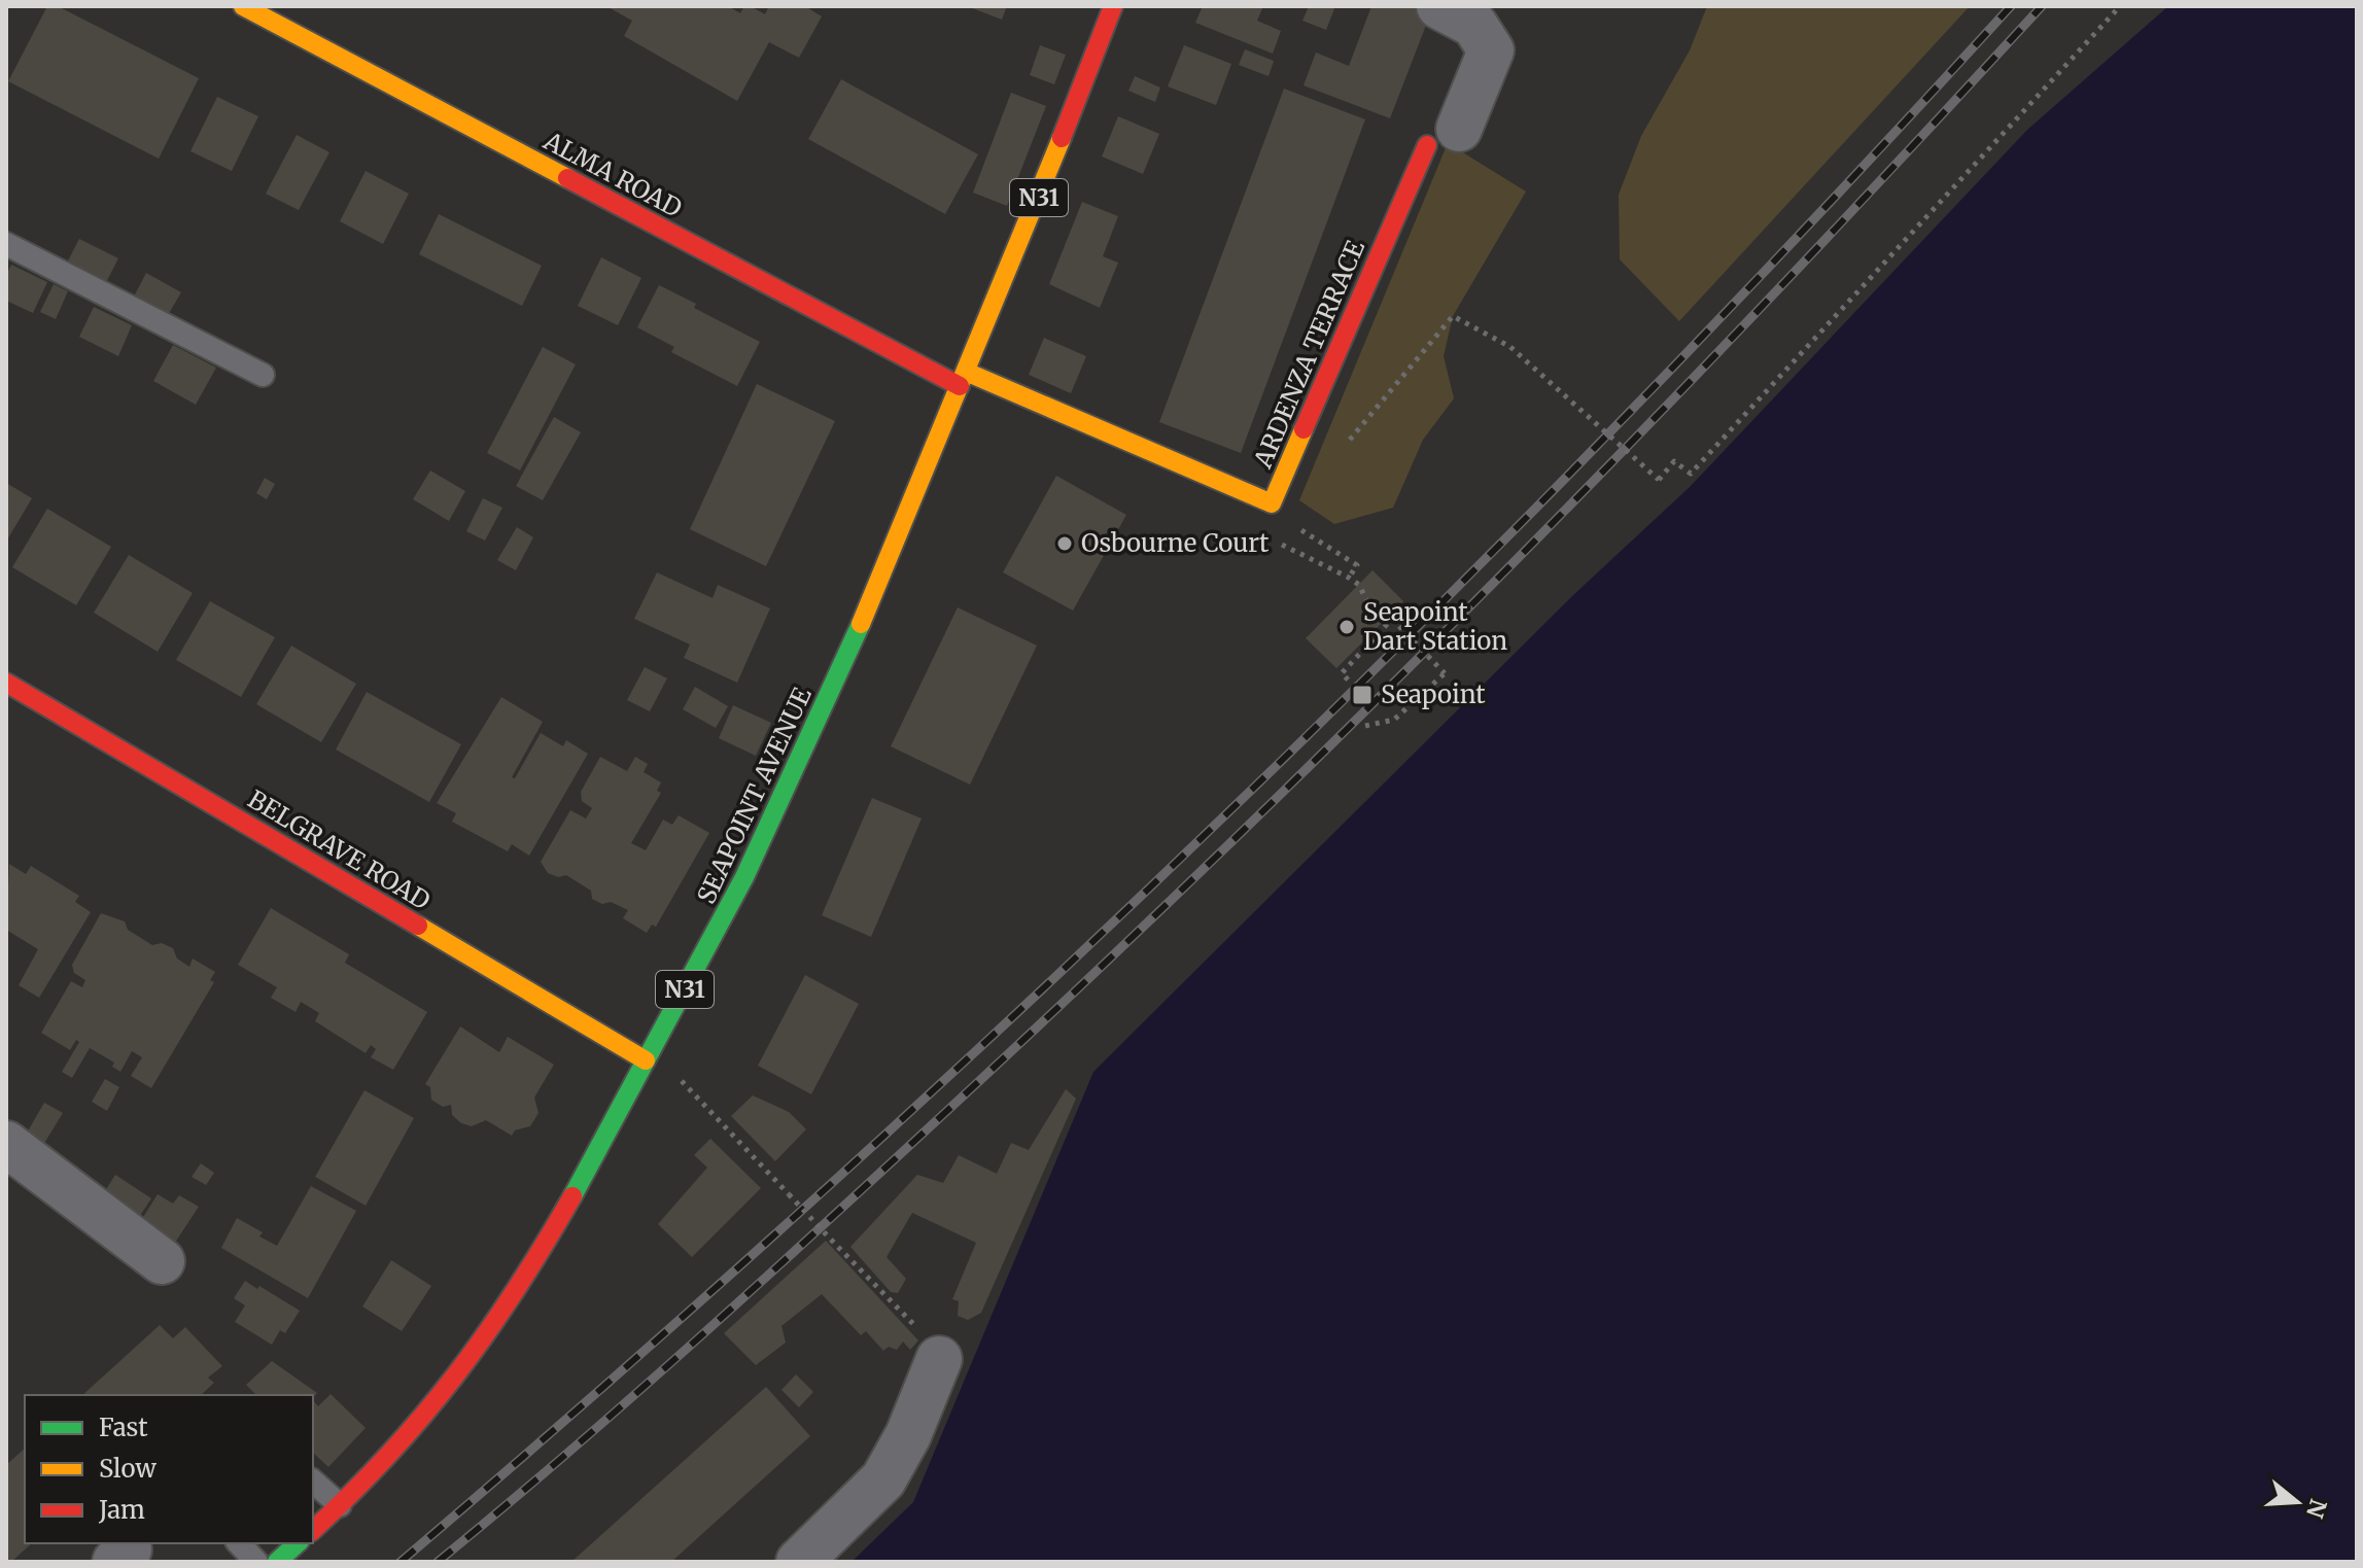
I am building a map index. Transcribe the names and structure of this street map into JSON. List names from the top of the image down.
{
  "streets": {
    "main road": [
      "ALMA ROAD",
      "N31",
      "ARDENZA TERRACE",
      "SEAPOINT AVENUE",
      "BELGRAVE ROAD"
    ]
  },
  "crossings": [
    ["ALMA ROAD", "ARDENZA TERRACE"],
    ["ALMA ROAD", "SEAPOINT AVENUE"],
    ["ARDENZA TERRACE", "SEAPOINT AVENUE"],
    ["SEAPOINT AVENUE", "BELGRAVE ROAD"]
  ],
  "places": {
    "other": ["Osbourne Court", "Seapoint Dart Station"],
    "transit": ["Seapoint"]
  },
  "legend": ["Fast", "Slow", "Jam"],
  "north": "right"
}
